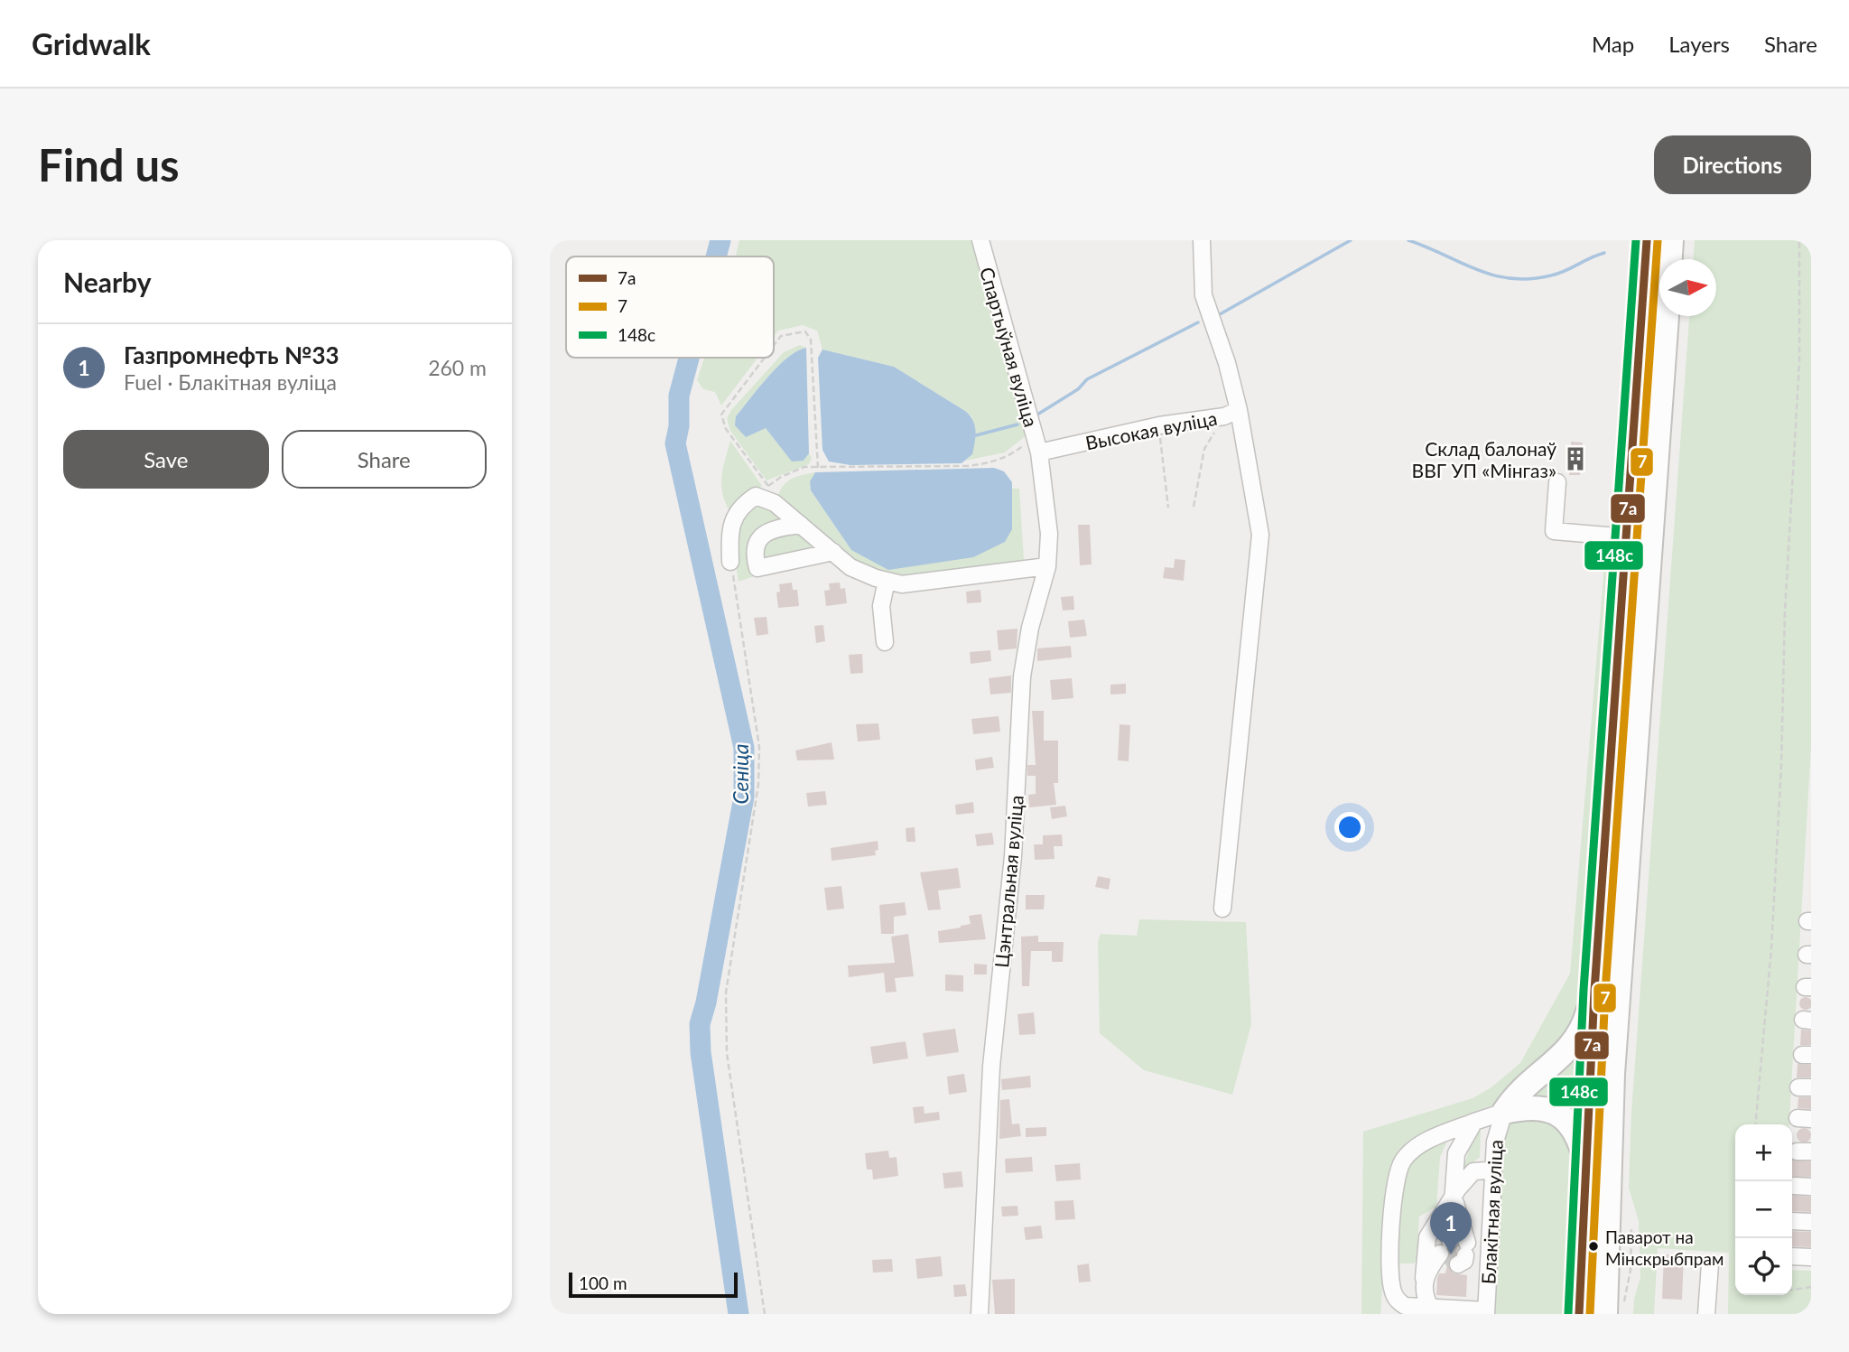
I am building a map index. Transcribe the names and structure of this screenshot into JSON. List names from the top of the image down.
{
  "streets": {
    "street": [
      "Спартыўная вуліца",
      "Высокая вуліца",
      "Цэнтральная вуліца",
      "Блакітная вуліца"
    ]
  },
  "crossings": [
    ["Спартыўная вуліца", "Высокая вуліца"],
    ["Спартыўная вуліца", "Цэнтральная вуліца"],
    ["Высокая вуліца", "Цэнтральная вуліца"]
  ],
  "water": ["Сеніца"],
  "places": {
    "building": ["Склад балонаў ВВГ УП «Мінгаз»"],
    "other": ["Паварот на Мінскрыбпрам"]
  },
  "lines": ["transit line 7а", "transit line 148с", "transit line 7"],
  "legend": ["7а", "7", "148с"],
  "scale_bar": "100 m",
  "north": "right",
  "page": {
    "header": "Gridwalk",
    "nav": ["Map", "Layers", "Share"],
    "buttons": [
      "Directions",
      ["Save", "Share"]
    ],
    "title": "Find us",
    "heading": "Nearby",
    "list": [
      {
        "mark": "1",
        "name": "Газпромнефть №33",
        "note": "Fuel · Блакітная вуліца",
        "value": "260 m"
      }
    ],
    "map_buttons": ["+", "−"],
    "pins": "1",
    "scale": "100 m"
  }
}
